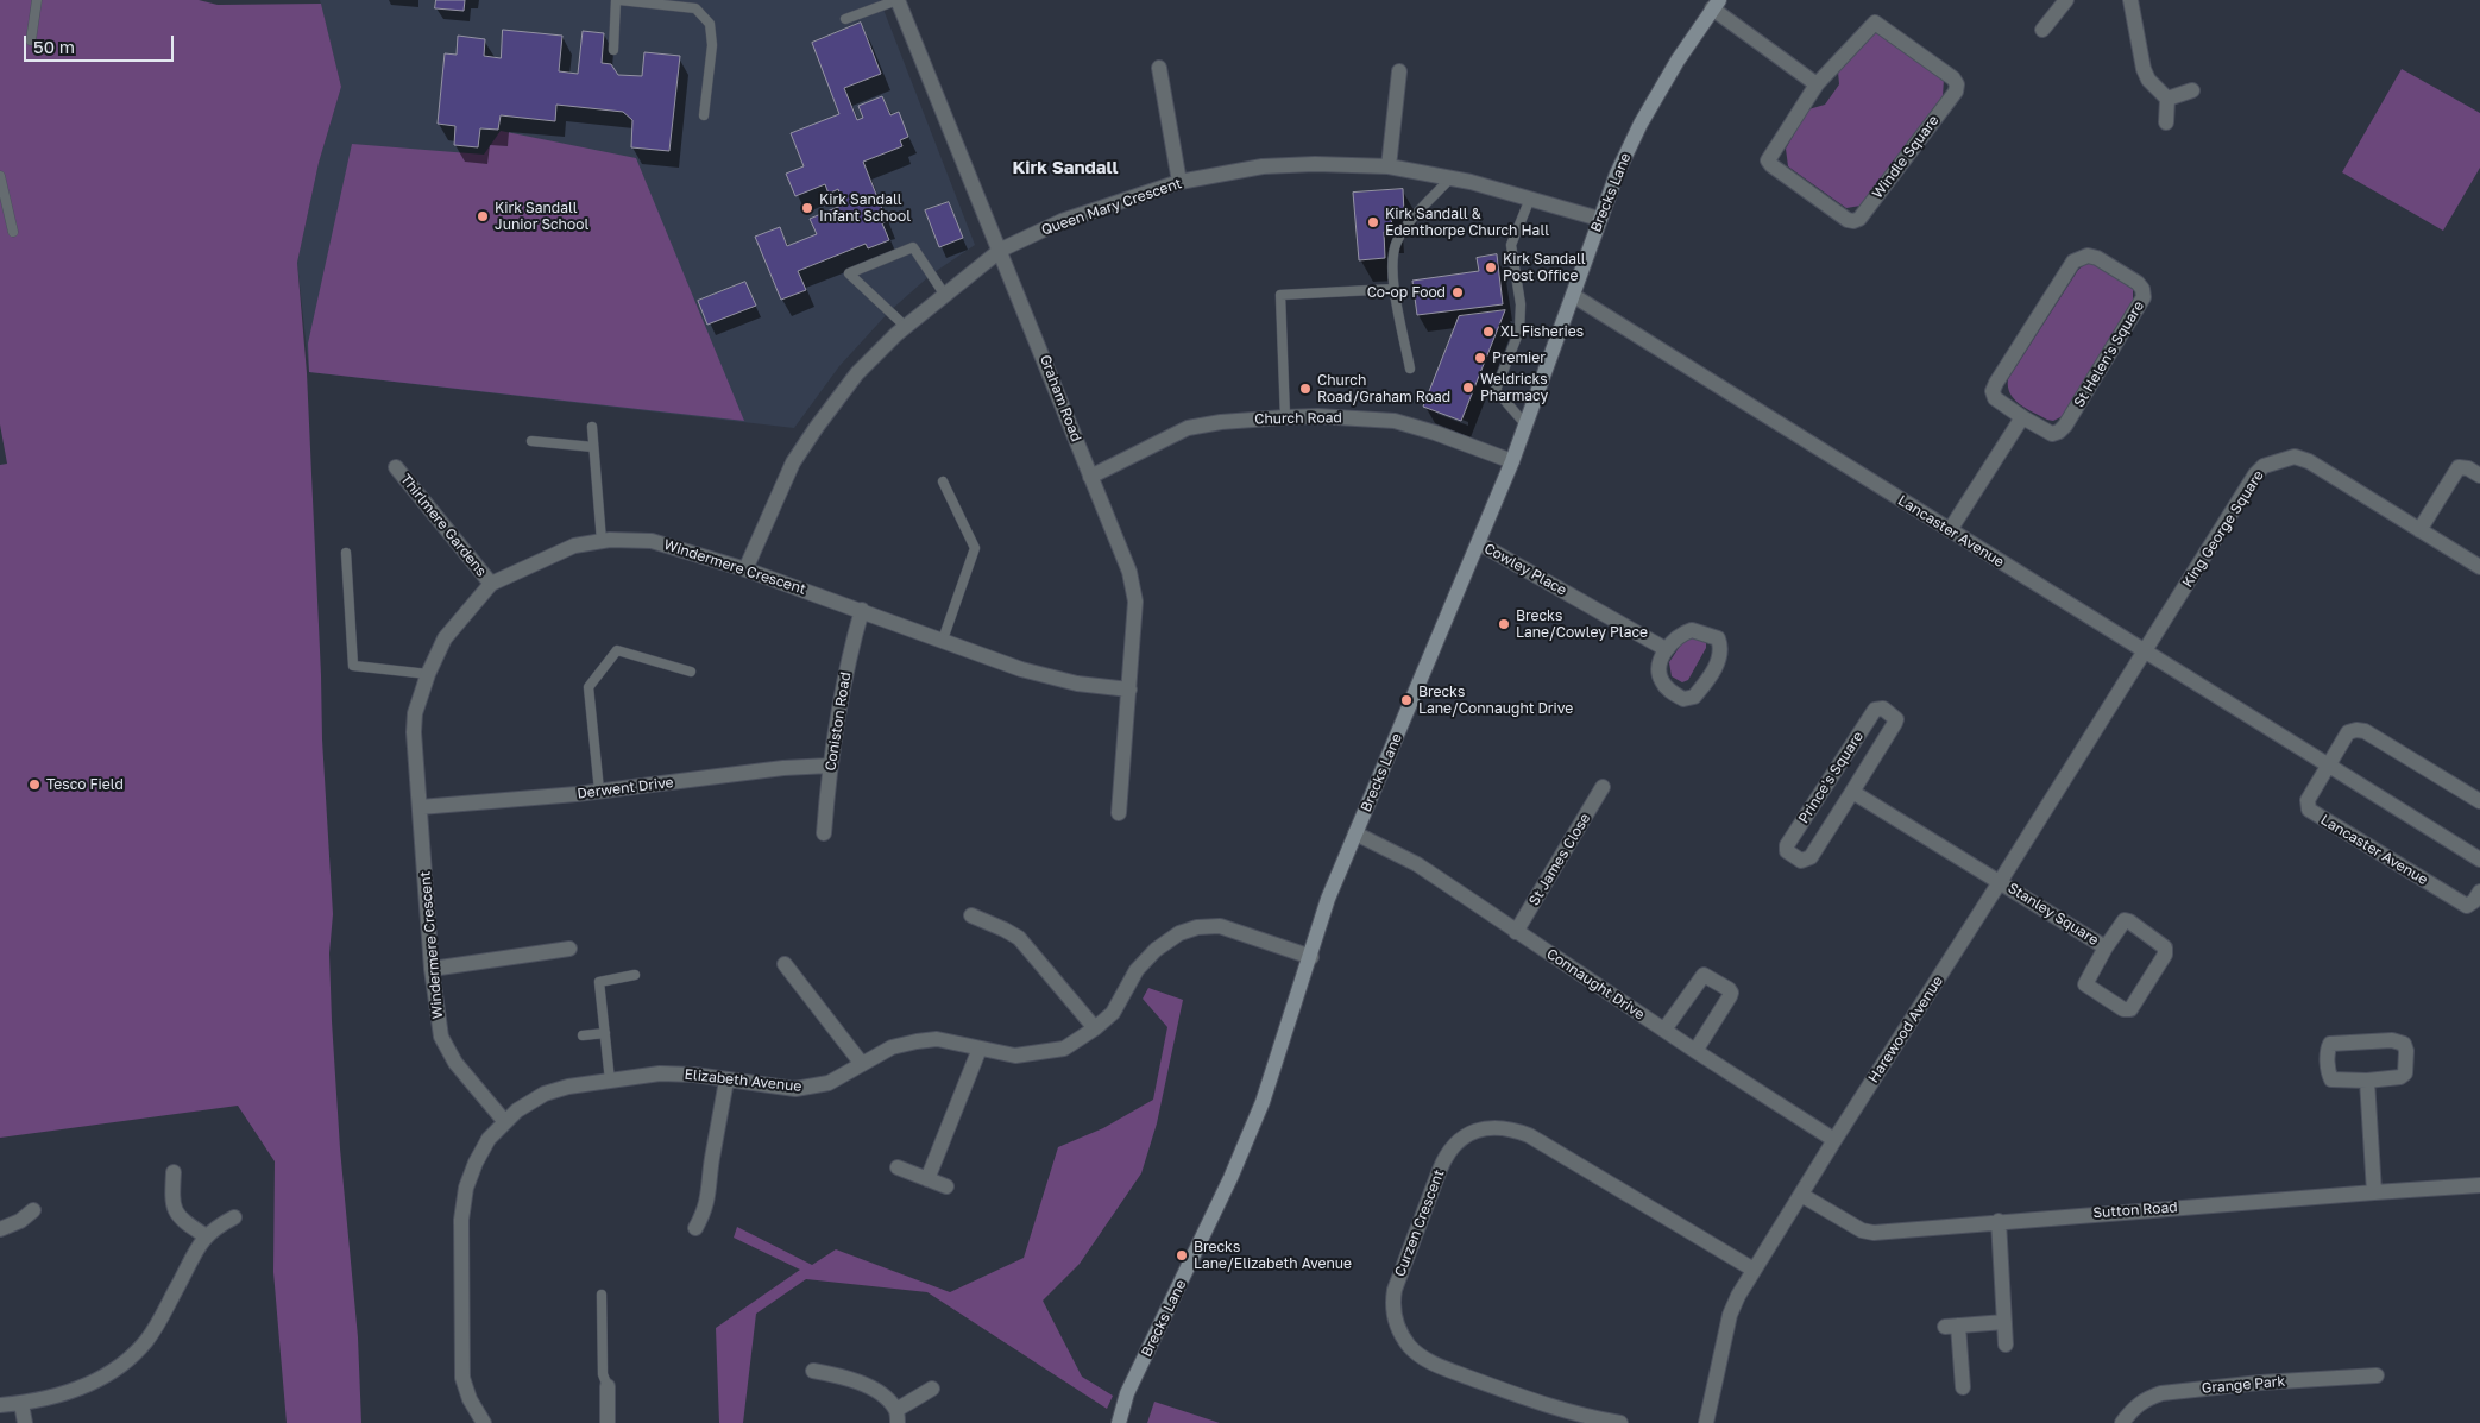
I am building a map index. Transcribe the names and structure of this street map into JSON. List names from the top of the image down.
{
  "streets": {
    "street": [
      "Windle Square",
      "Brecks Lane",
      "Queen Mary Crescent",
      "St Helen's Square",
      "Graham Road",
      "Church Road",
      "Thirlmere Gardens",
      "King George Square",
      "Lancaster Avenue",
      "Windermere Crescent",
      "Cowley Place",
      "Coniston Road",
      "Prince's Square",
      "Derwent Drive",
      "St James Close",
      "Stanley Square",
      "Connaught Drive",
      "Harewood Avenue",
      "Elizabeth Avenue",
      "Sutton Road",
      "Curzen Crescent",
      "Grange Park"
    ]
  },
  "crossings": [
    ["Brecks Lane", "Queen Mary Crescent"],
    ["Brecks Lane", "Church Road"],
    ["Brecks Lane", "Lancaster Avenue"],
    ["Brecks Lane", "Cowley Place"],
    ["Brecks Lane", "Connaught Drive"],
    ["Brecks Lane", "Elizabeth Avenue"],
    ["Queen Mary Crescent", "Graham Road"],
    ["Queen Mary Crescent", "Windermere Crescent"],
    ["Graham Road", "Church Road"],
    ["Graham Road", "Windermere Crescent"],
    ["Thirlmere Gardens", "Windermere Crescent"],
    ["King George Square", "Lancaster Avenue"],
    ["King George Square", "Harewood Avenue"],
    ["Lancaster Avenue", "Harewood Avenue"],
    ["Windermere Crescent", "Coniston Road"],
    ["Windermere Crescent", "Derwent Drive"],
    ["Windermere Crescent", "Elizabeth Avenue"],
    ["Coniston Road", "Derwent Drive"],
    ["Prince's Square", "Stanley Square"],
    ["Prince's Square", "Harewood Avenue"],
    ["St James Close", "Connaught Drive"],
    ["Stanley Square", "Harewood Avenue"],
    ["Connaught Drive", "Harewood Avenue"],
    ["Harewood Avenue", "Sutton Road"],
    ["Harewood Avenue", "Curzen Crescent"]
  ],
  "districts": ["Kirk Sandall"],
  "places": [
    "Kirk Sandall Infant School",
    "Kirk Sandall Junior School",
    "Kirk Sandall & Edenthorpe Church Hall",
    "Kirk Sandall Post Office",
    "Co-op Food",
    "XL Fisheries",
    "Premier",
    "Weldricks Pharmacy",
    "Church Road/Graham Road",
    "Brecks Lane/Cowley Place",
    "Brecks Lane/Connaught Drive",
    "Tesco Field",
    "Brecks Lane/Elizabeth Avenue"
  ],
  "scale_bar": "50 m"
}
